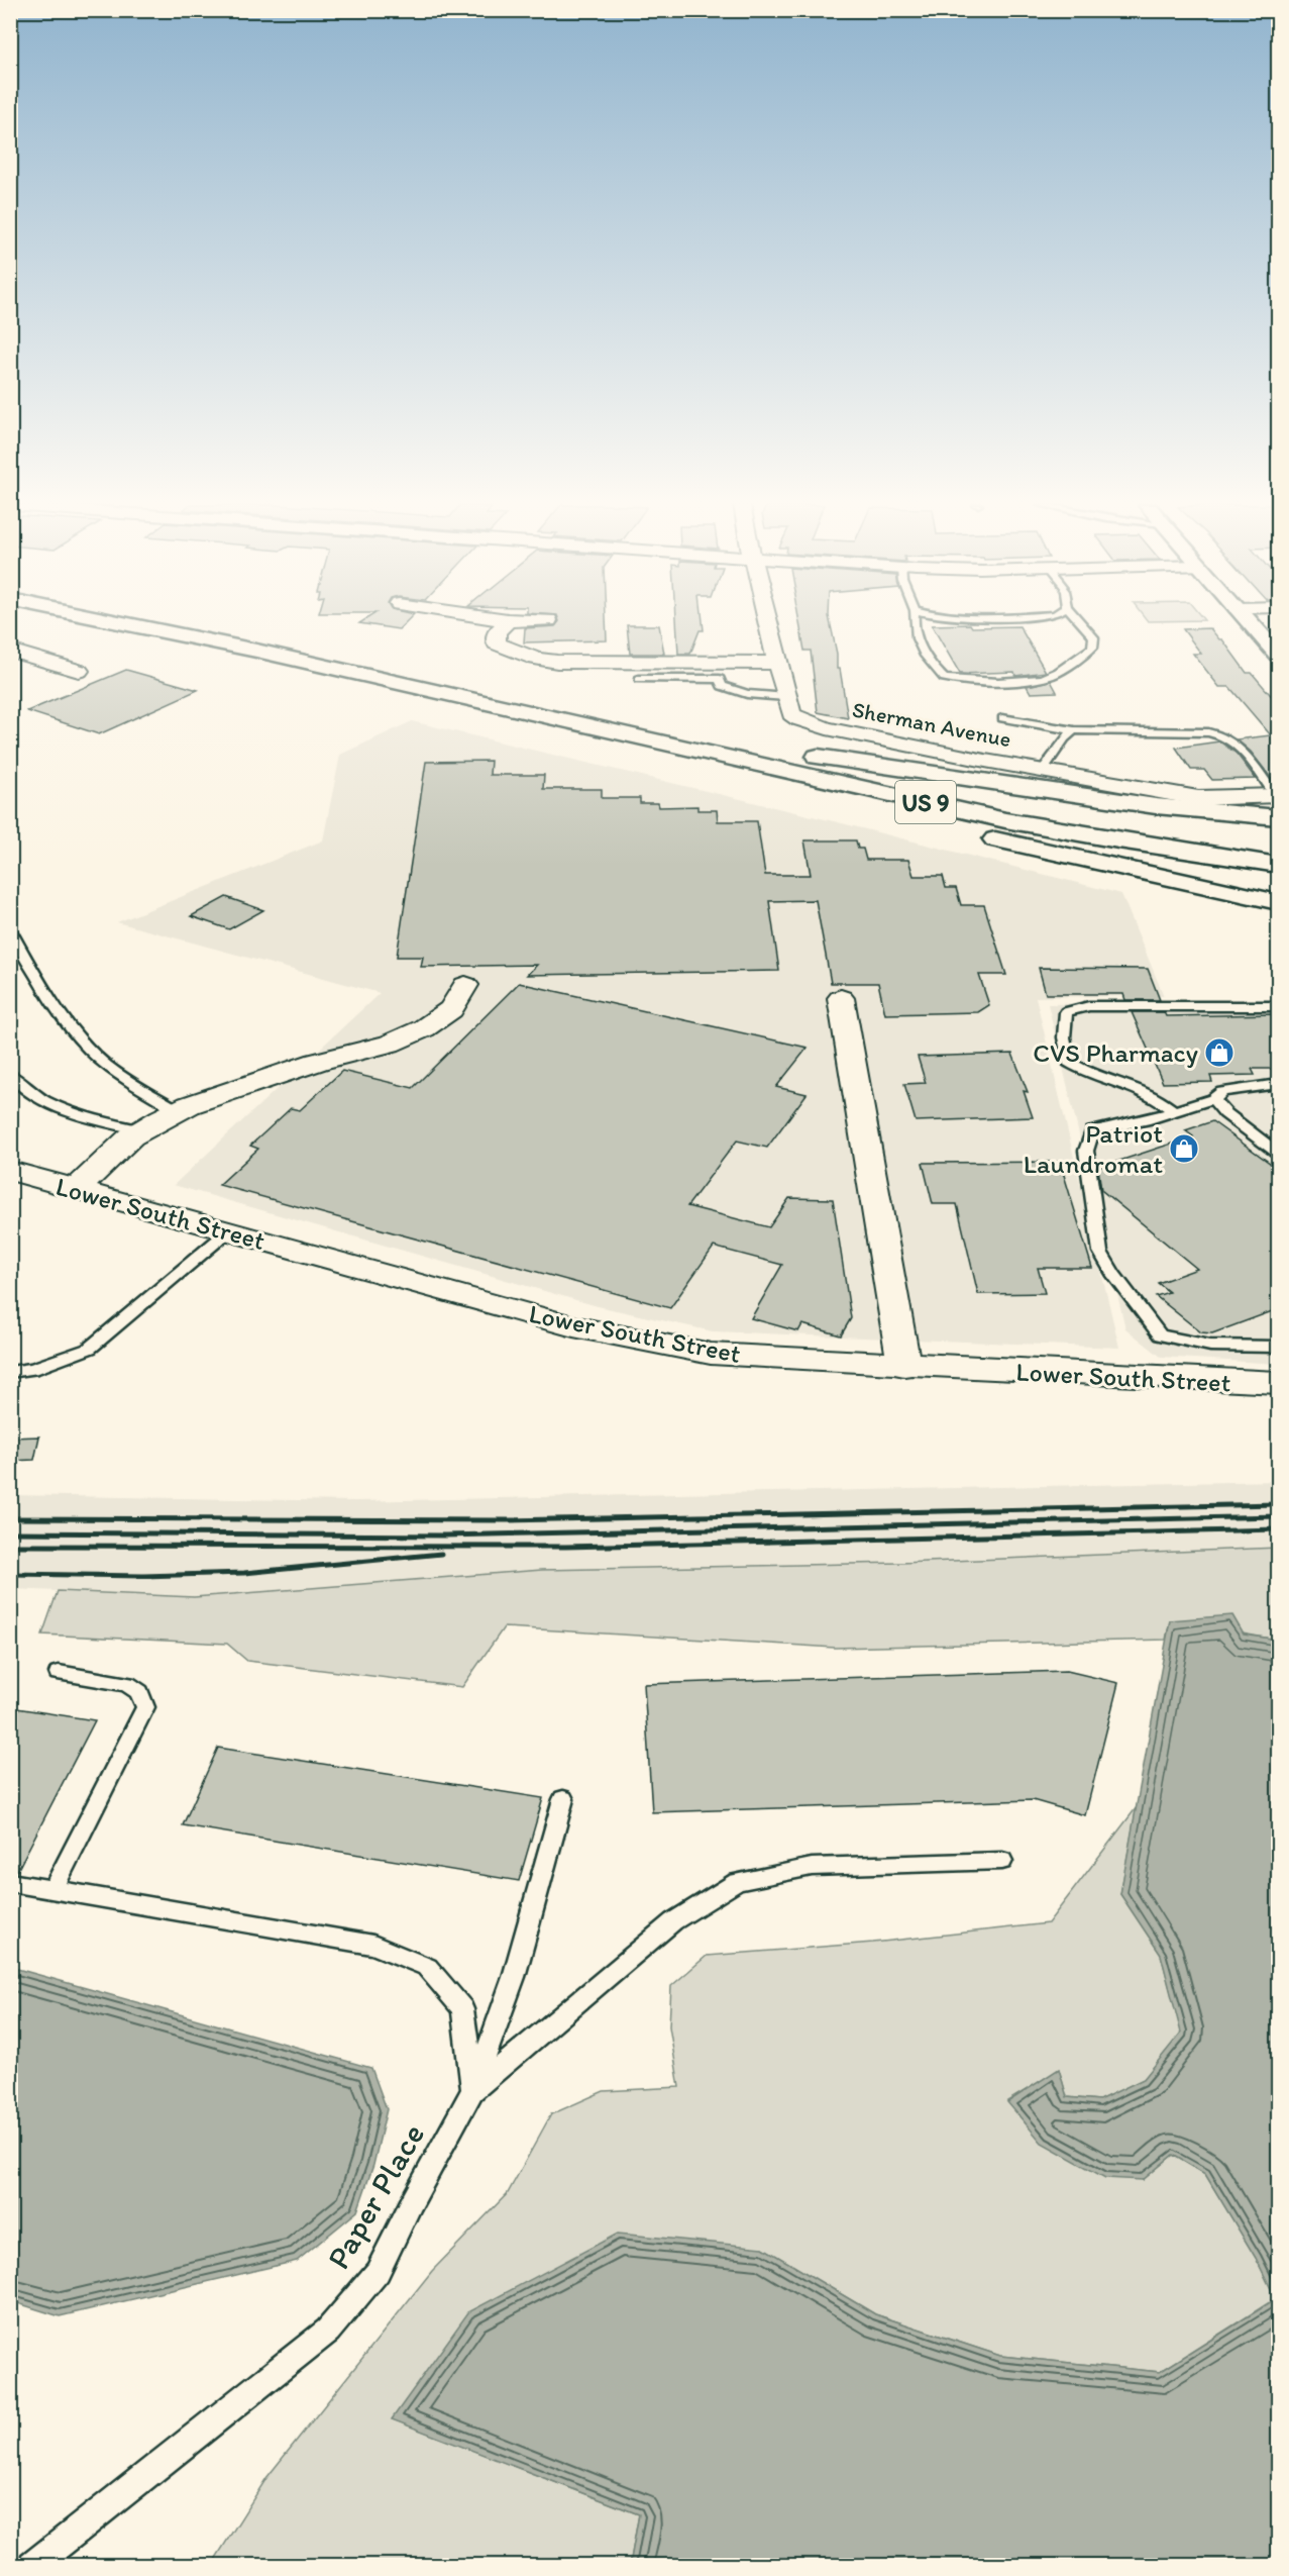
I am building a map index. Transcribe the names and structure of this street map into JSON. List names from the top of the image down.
{
  "streets": {
    "main road": ["US 9"],
    "street": ["Sherman Avenue", "Lower South Street"],
    "lane": ["Paper Place"]
  },
  "places": {
    "shop": ["CVS Pharmacy", "Patriot Laundromat"]
  }
}
